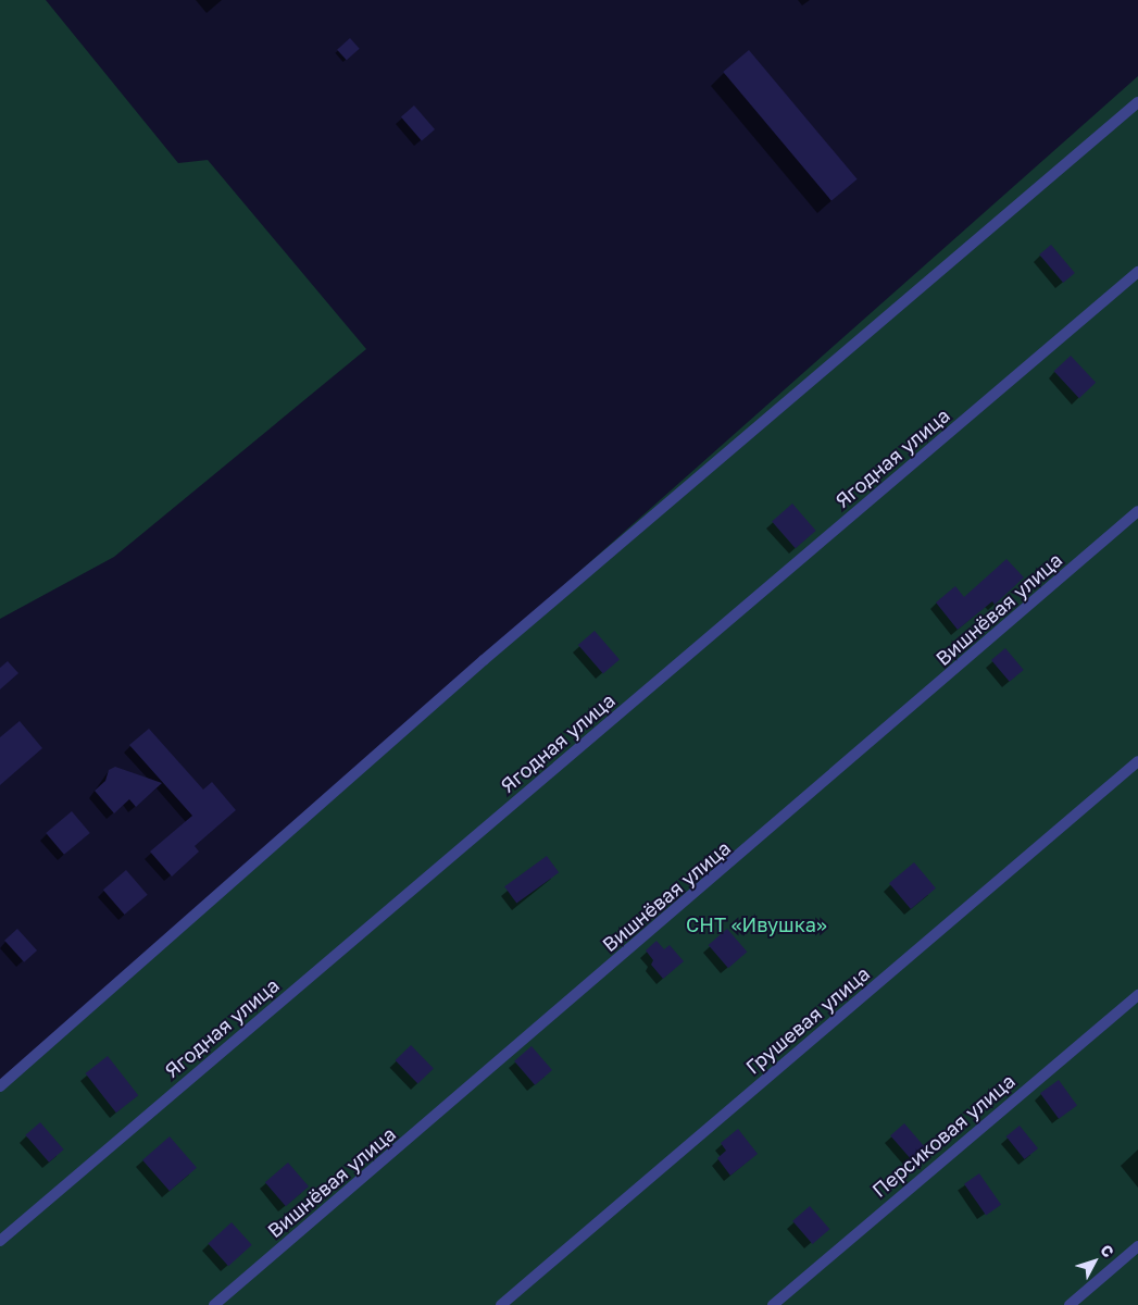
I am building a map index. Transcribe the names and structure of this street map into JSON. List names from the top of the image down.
{
  "streets": {
    "street": [
      "Ягодная улица",
      "Вишнёвая улица",
      "Грушевая улица",
      "Персиковая улица"
    ]
  },
  "parks": ["СНТ «Ивушка»"],
  "north": "top right"
}
